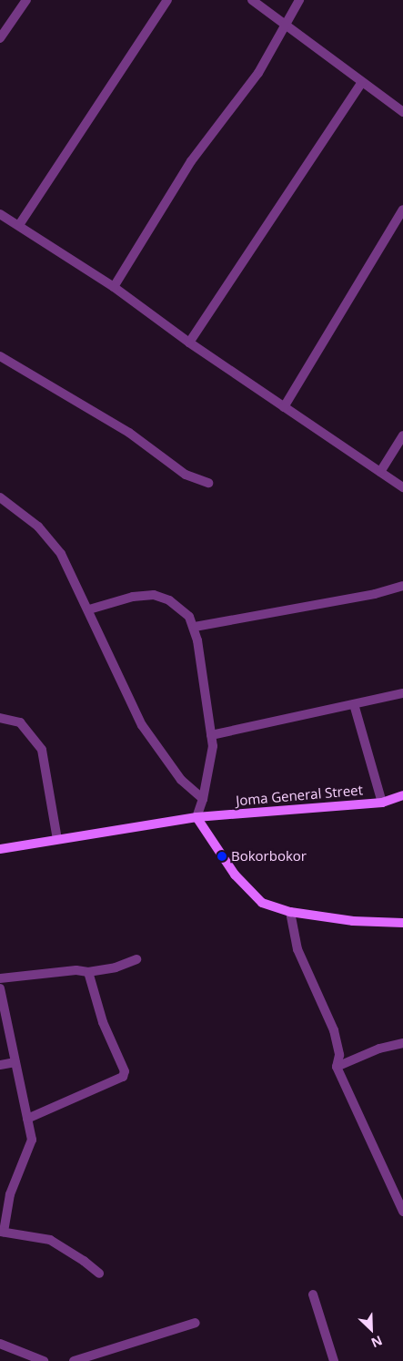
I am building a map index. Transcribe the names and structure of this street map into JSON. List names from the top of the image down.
{
  "streets": {
    "street": ["Joma General Street"]
  },
  "places": ["Bokorbokor"],
  "north": "bottom right"
}
